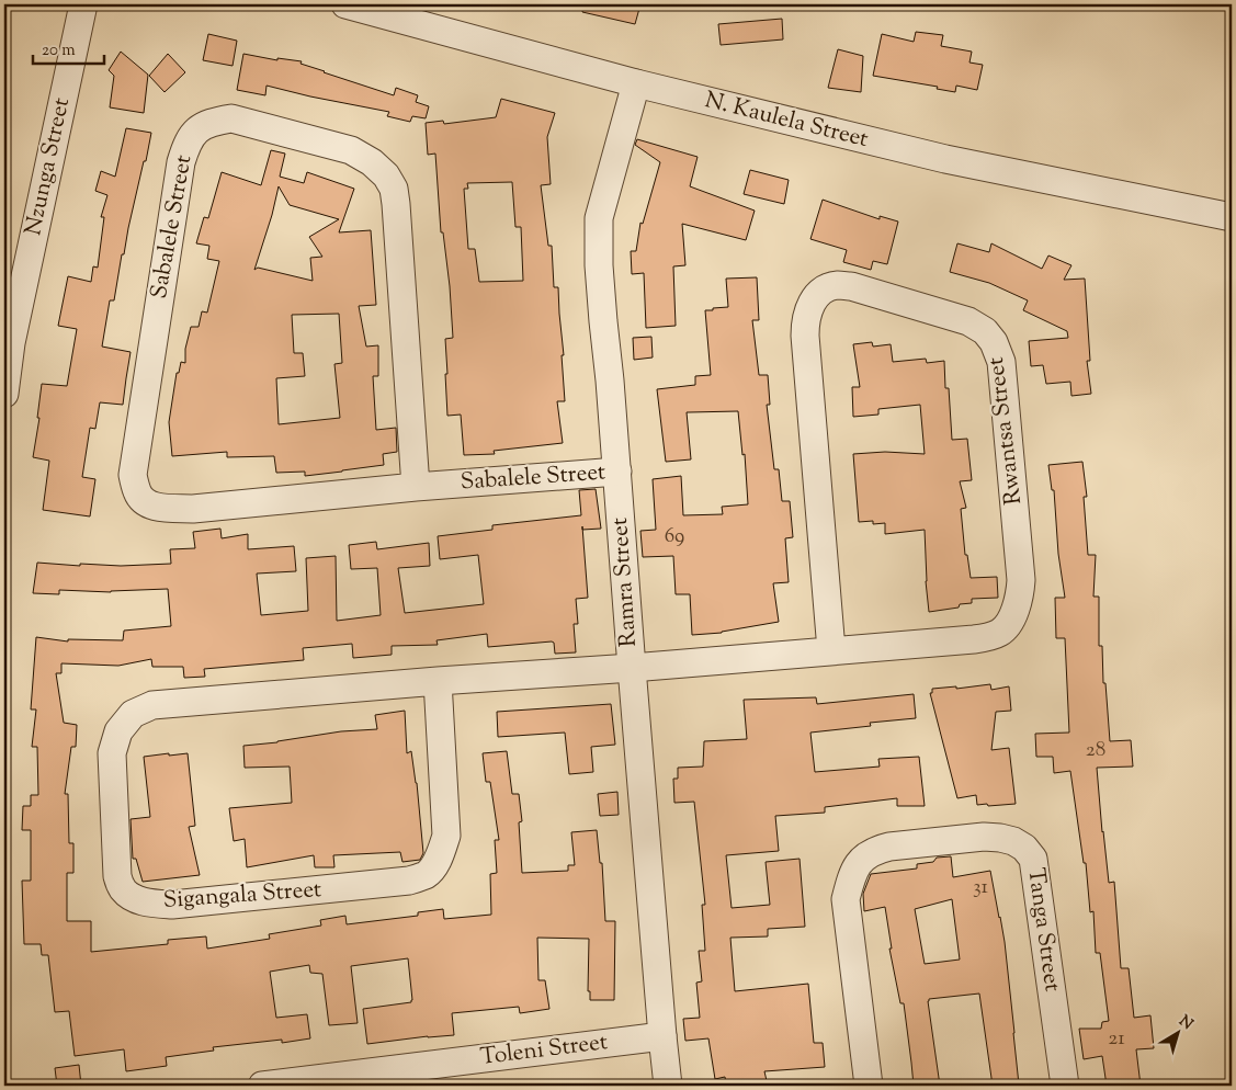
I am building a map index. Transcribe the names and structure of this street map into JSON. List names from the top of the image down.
{
  "streets": {
    "street": [
      "N. Kaulela Street",
      "Nzunga Street",
      "Sabalele Street",
      "Rwantsa Street",
      "Ramra Street",
      "Sigangala Street",
      "Tanga Street",
      "Toleni Street"
    ]
  },
  "crossings": [
    ["N. Kaulela Street", "Ramra Street"],
    ["Sabalele Street", "Ramra Street"],
    ["Rwantsa Street", "Ramra Street"],
    ["Rwantsa Street", "Sigangala Street"],
    ["Ramra Street", "Sigangala Street"],
    ["Ramra Street", "Toleni Street"]
  ],
  "house_numbers": [
    "69",
    "28",
    "31",
    "21"
  ],
  "scale_bar": "20 m",
  "north": "top right"
}
